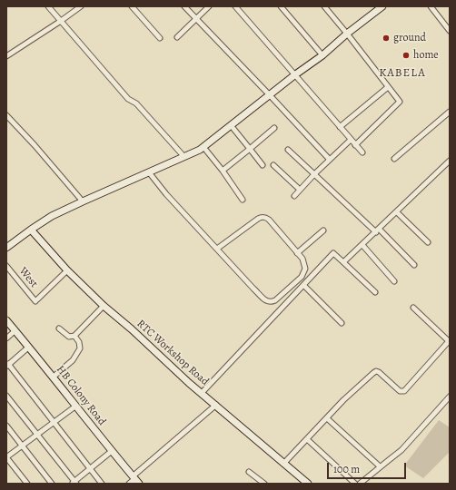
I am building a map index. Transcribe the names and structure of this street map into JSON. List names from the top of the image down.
{
  "streets": {
    "street": ["West", "RTC Workshop Road", "HB Colony Road"]
  },
  "crossings": [
    ["West", "RTC Workshop Road"]
  ],
  "districts": ["KABELA"],
  "places": ["ground", "home"],
  "scale_bar": "100 m"
}
